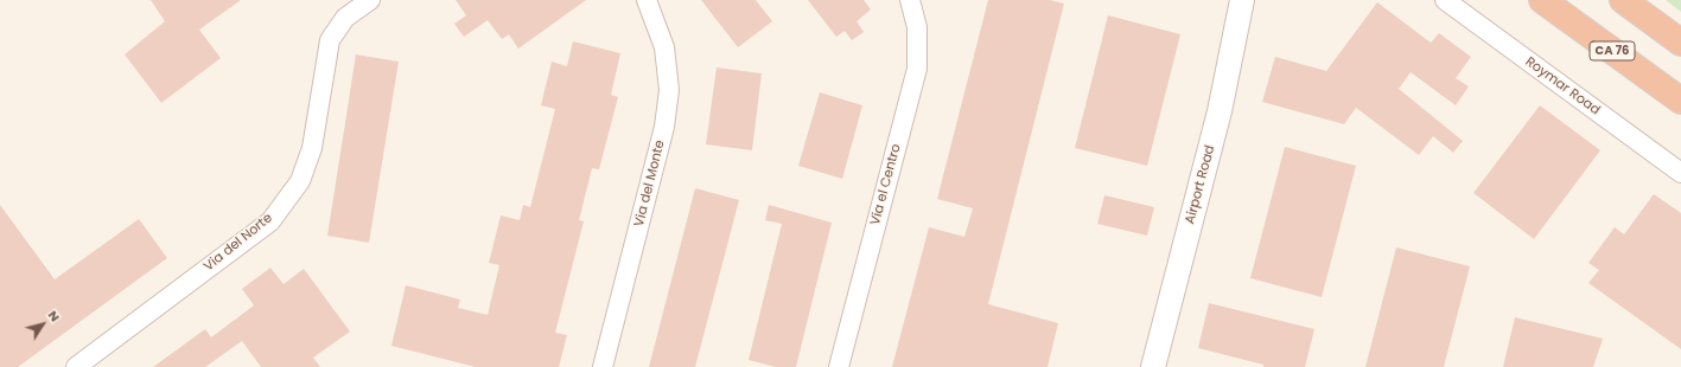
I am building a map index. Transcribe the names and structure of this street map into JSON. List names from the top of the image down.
{
  "streets": {
    "highway": ["CA 76"],
    "street": [
      "Roymar Road",
      "Via del Monte",
      "Via el Centro",
      "Airport Road",
      "Via del Norte"
    ]
  },
  "north": "top right"
}
